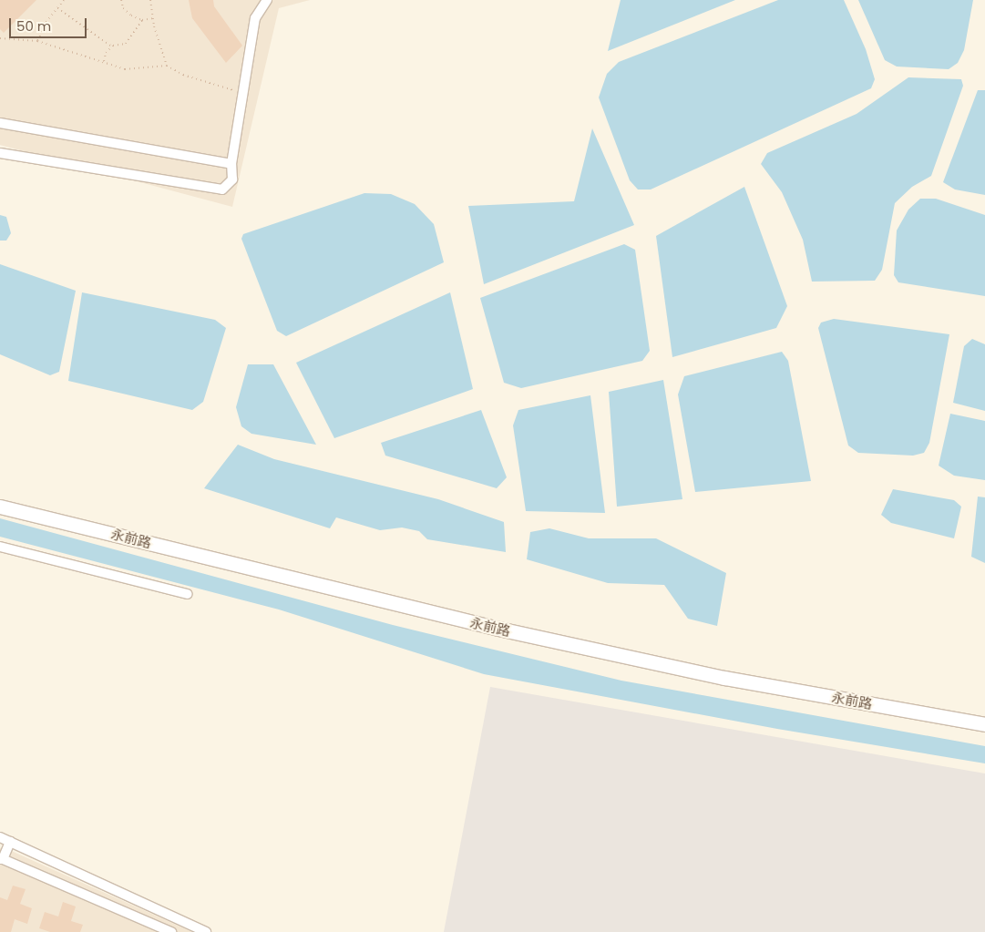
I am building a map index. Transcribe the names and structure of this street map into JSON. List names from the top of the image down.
{
  "streets": {
    "street": ["永前路"]
  },
  "scale_bar": "50 m"
}
